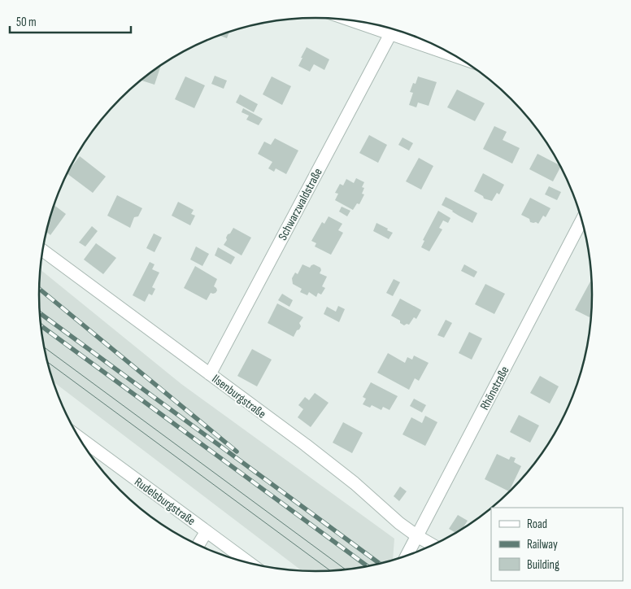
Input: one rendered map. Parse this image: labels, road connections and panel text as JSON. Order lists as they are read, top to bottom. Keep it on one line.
{"streets":{"street":["Schwarzwaldstraße","Rhönstraße","Ilsenburgstraße","Rudelsburgstraße"]},"crossings":[["Schwarzwaldstraße","Ilsenburgstraße"],["Rhönstraße","Ilsenburgstraße"]],"legend":["Road","Railway","Building"],"scale_bar":"50 m"}
